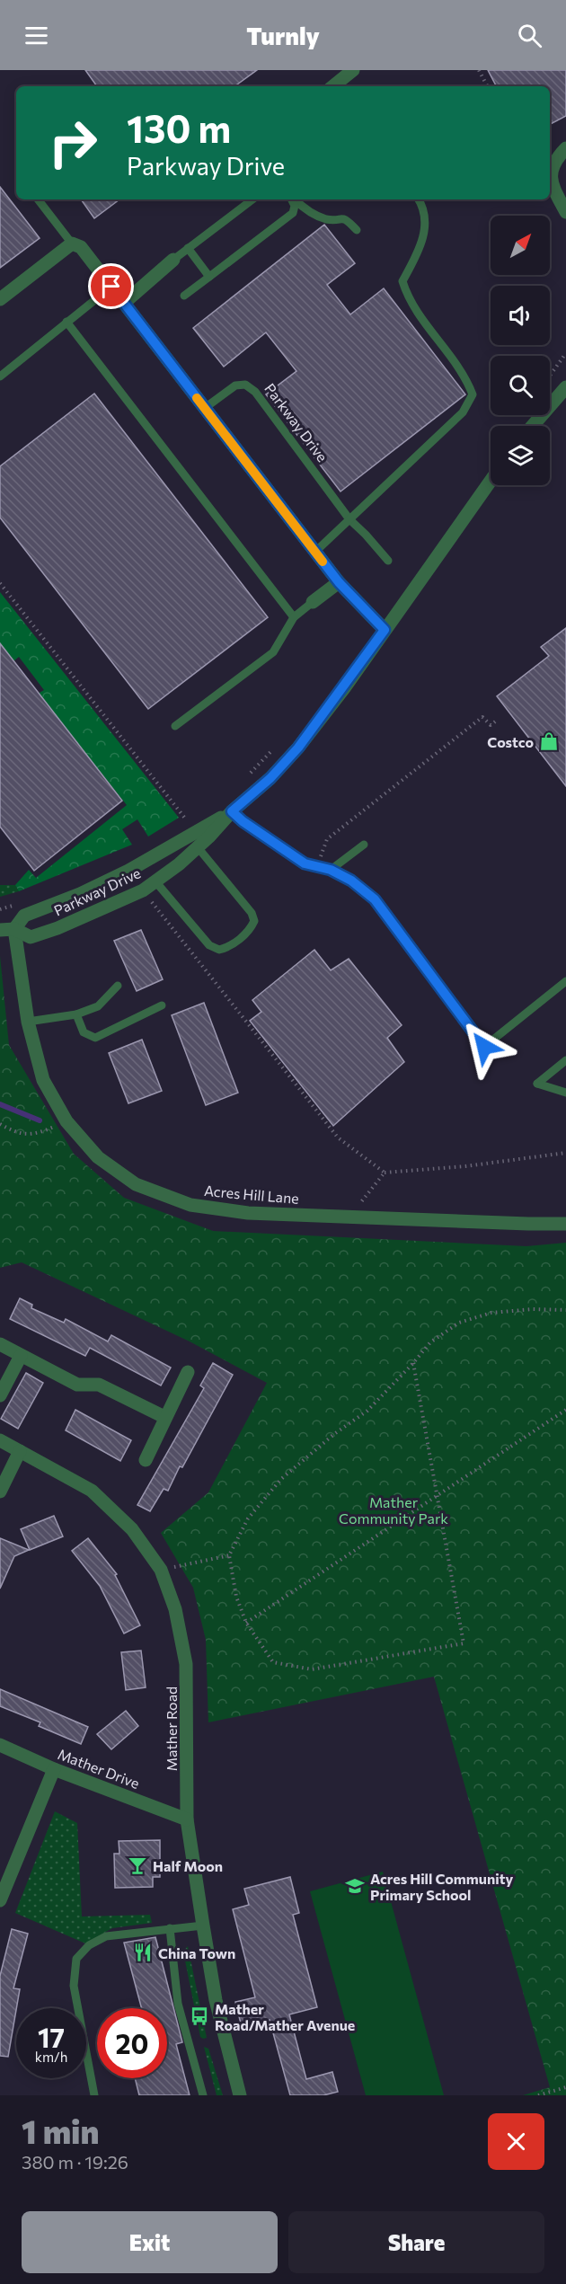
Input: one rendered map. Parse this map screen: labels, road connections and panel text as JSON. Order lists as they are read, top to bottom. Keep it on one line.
{"streets":{"street":["Parkway Drive","Acres Hill Lane","Mather Road","Mather Drive"]},"crossings":[["Parkway Drive","Acres Hill Lane"],["Mather Road","Mather Drive"]],"parks":["Mather Community Park"],"places":{"shop":["Costco"],"bar":["Half Moon"],"school or university":["Acres Hill Community Primary School"],"restaurant":["China Town"],"bus stop":["Mather Road/Mather Avenue"]},"north":"top right","page":{"header":"Turnly","turn":["130 m","Parkway Drive"],"speed":"17 km/h","limit":"20","heading":["1 min","380 m · 19:26"],"buttons":["Exit","Share"]}}
